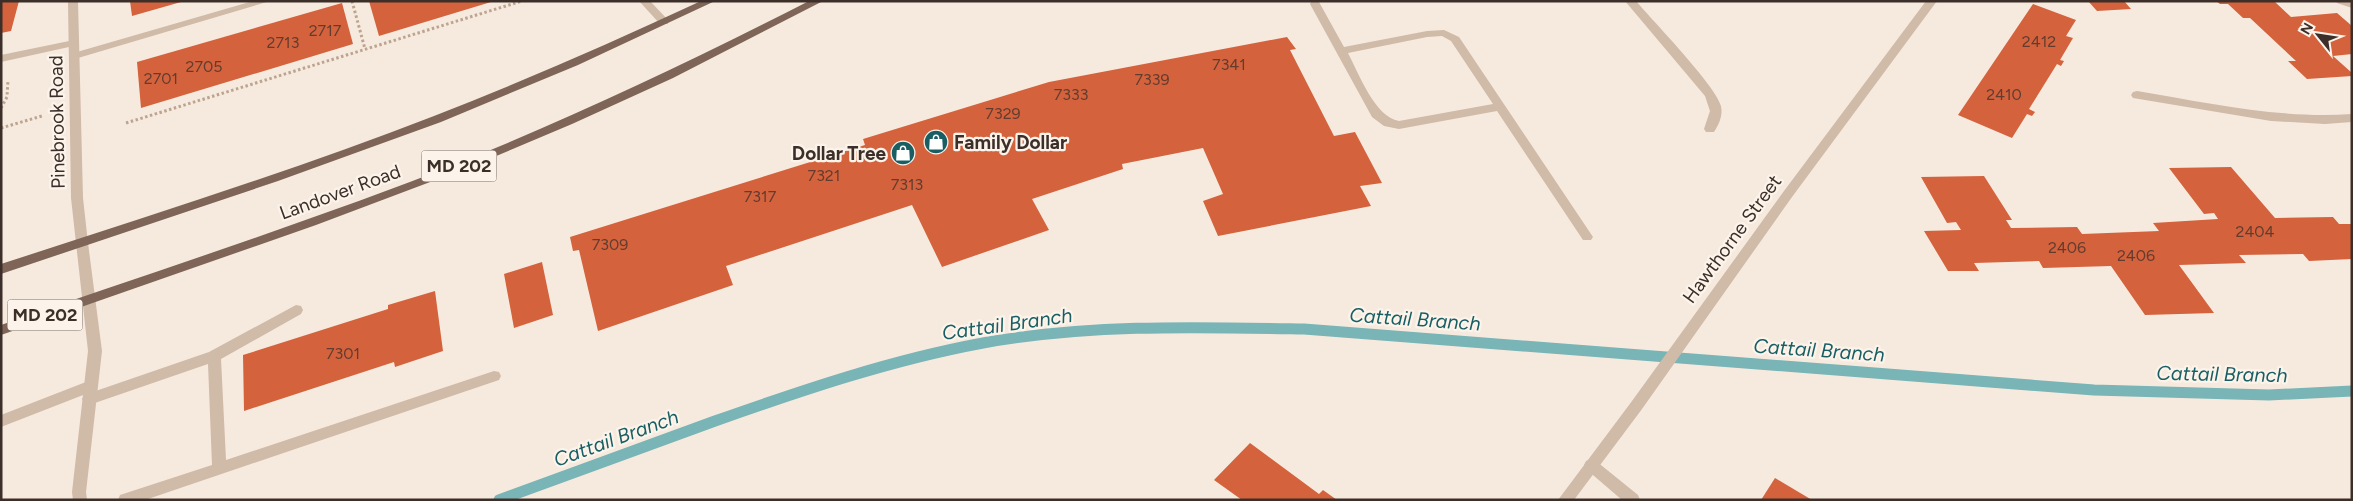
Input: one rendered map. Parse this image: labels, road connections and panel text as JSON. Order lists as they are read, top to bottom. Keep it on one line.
{"streets":{"main road":["MD 202","Landover Road"],"street":["Pinebrook Road","Hawthorne Street"]},"crossings":[["Pinebrook Road","Landover Road"]],"water":["Cattail Branch"],"places":{"shop":["Family Dollar","Dollar Tree"]},"house_numbers":["2717","2412","2713","7341","2705","2701","7339","7333","2410","7329","7321","7313","7317","2404","7309","2406","2406","7301"],"north":"top left"}
